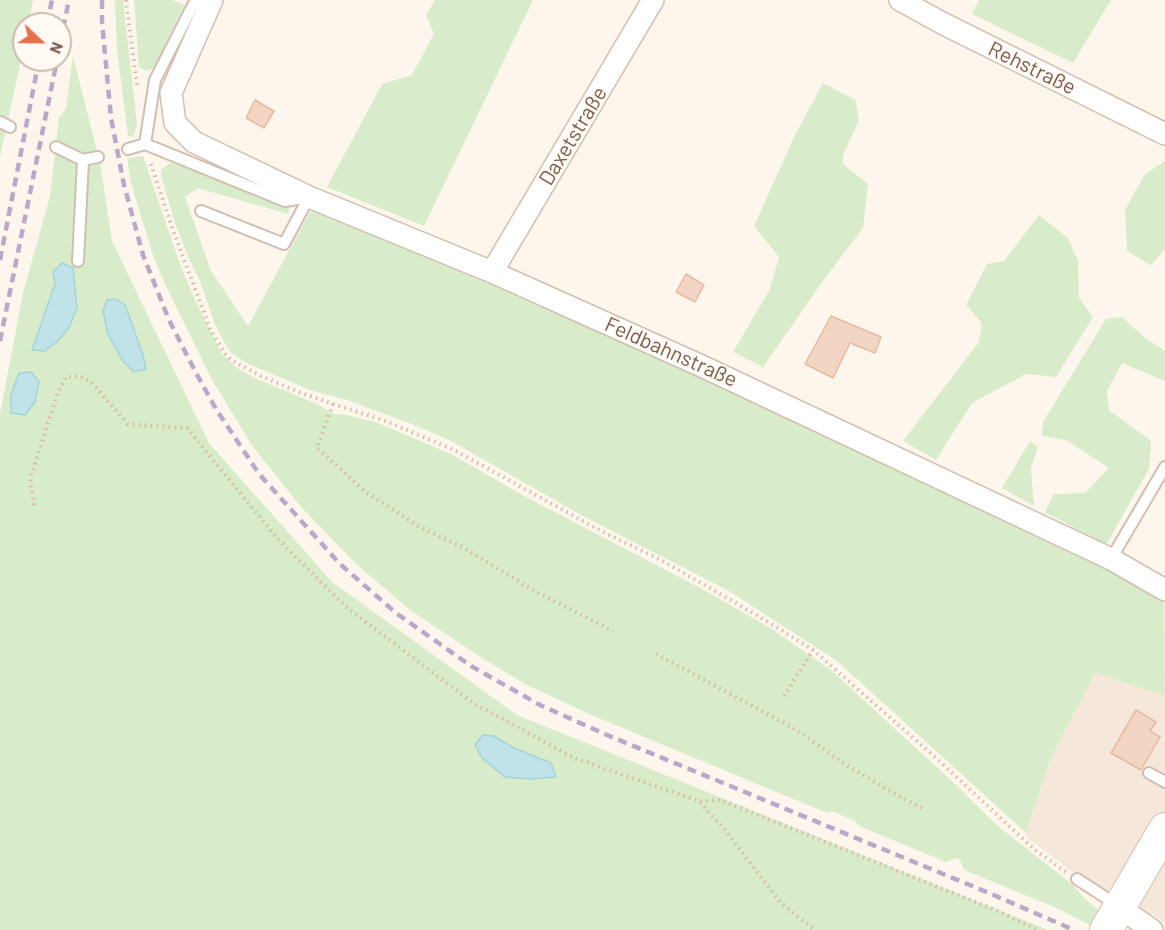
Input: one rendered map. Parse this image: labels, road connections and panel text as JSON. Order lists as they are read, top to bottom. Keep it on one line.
{"streets":{"street":["Rehstraße","Daxetstraße","Feldbahnstraße"]},"crossings":[["Daxetstraße","Feldbahnstraße"]],"north":"right"}
